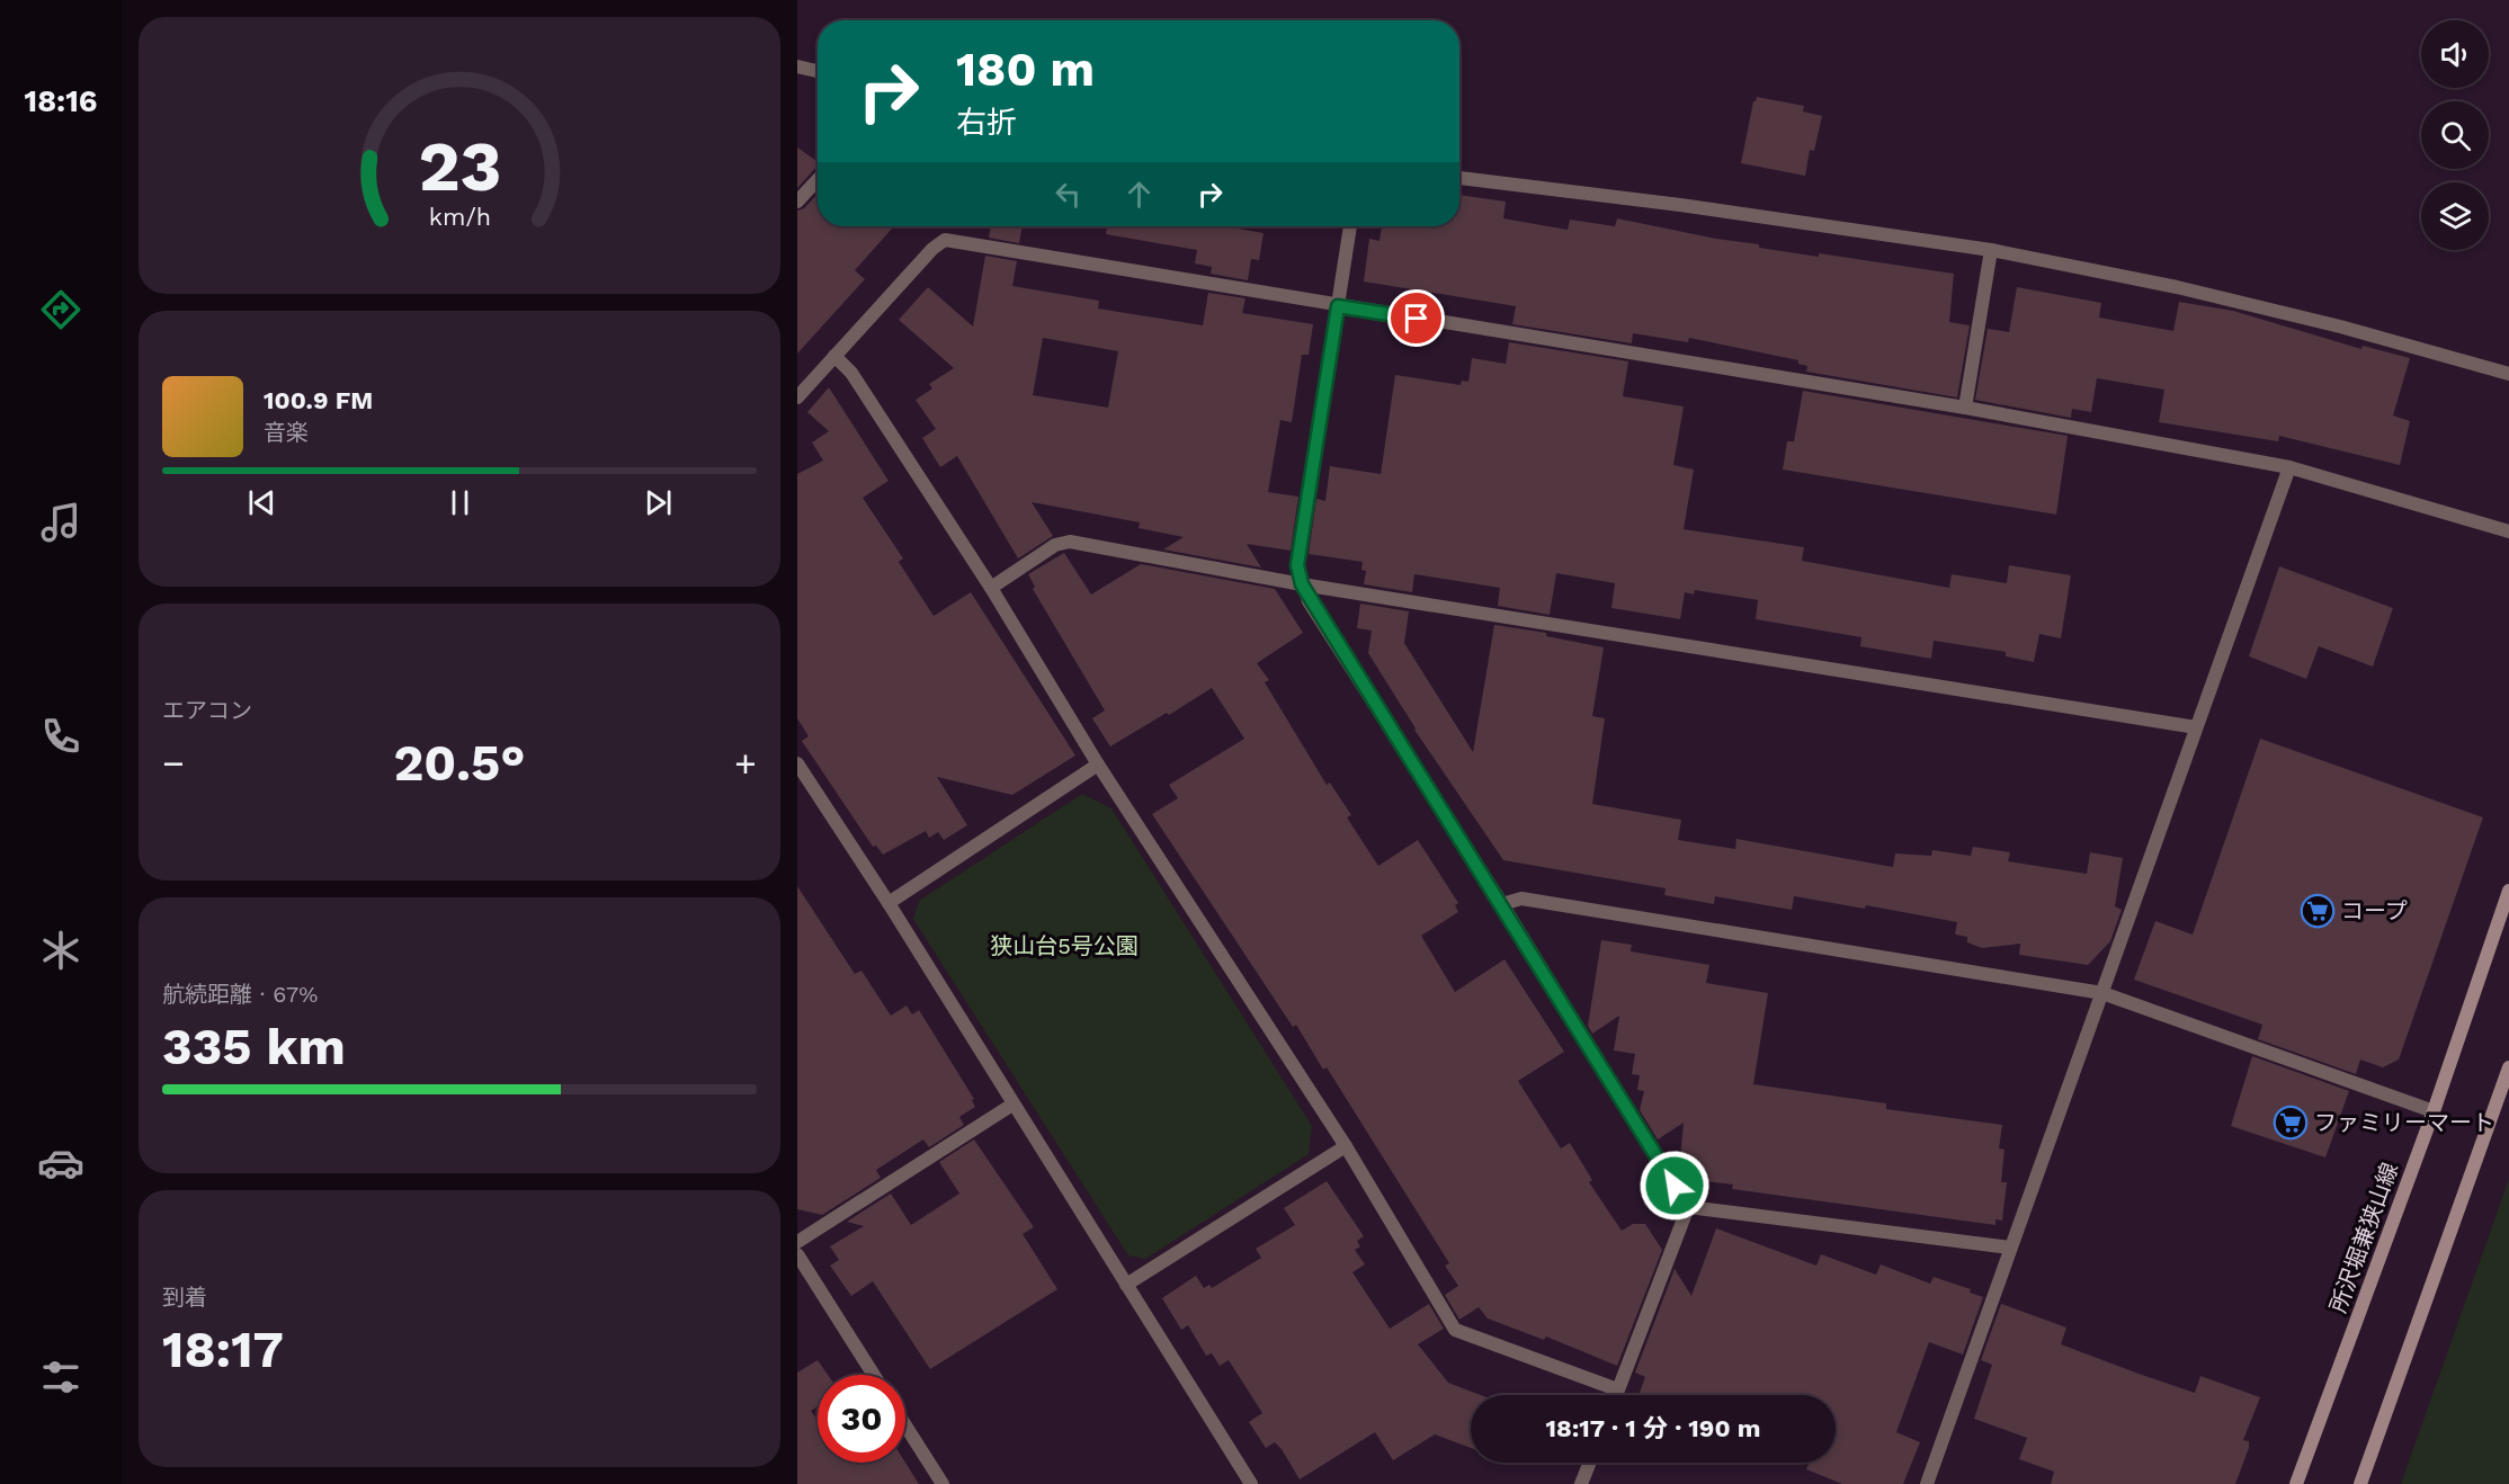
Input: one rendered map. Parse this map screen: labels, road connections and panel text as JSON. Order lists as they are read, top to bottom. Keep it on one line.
{"streets":{"main road":["所沢堀兼狭山線"]},"parks":["狭山台5号公園"],"places":{"supermarket":["コープ","ファミリーマート"]},"page":{"tabs":"18:16","turn":["180 m","右折"],"song":["100.9 FM","音楽"],"tile":["エアコン",["航続距離 · 67%","335 km"],["到着","18:17"]],"heat":["−","20.5°","+"],"limit":"30","trip":"18:17 · 1 分 · 190 m","gauge":["23","km/h"]}}
